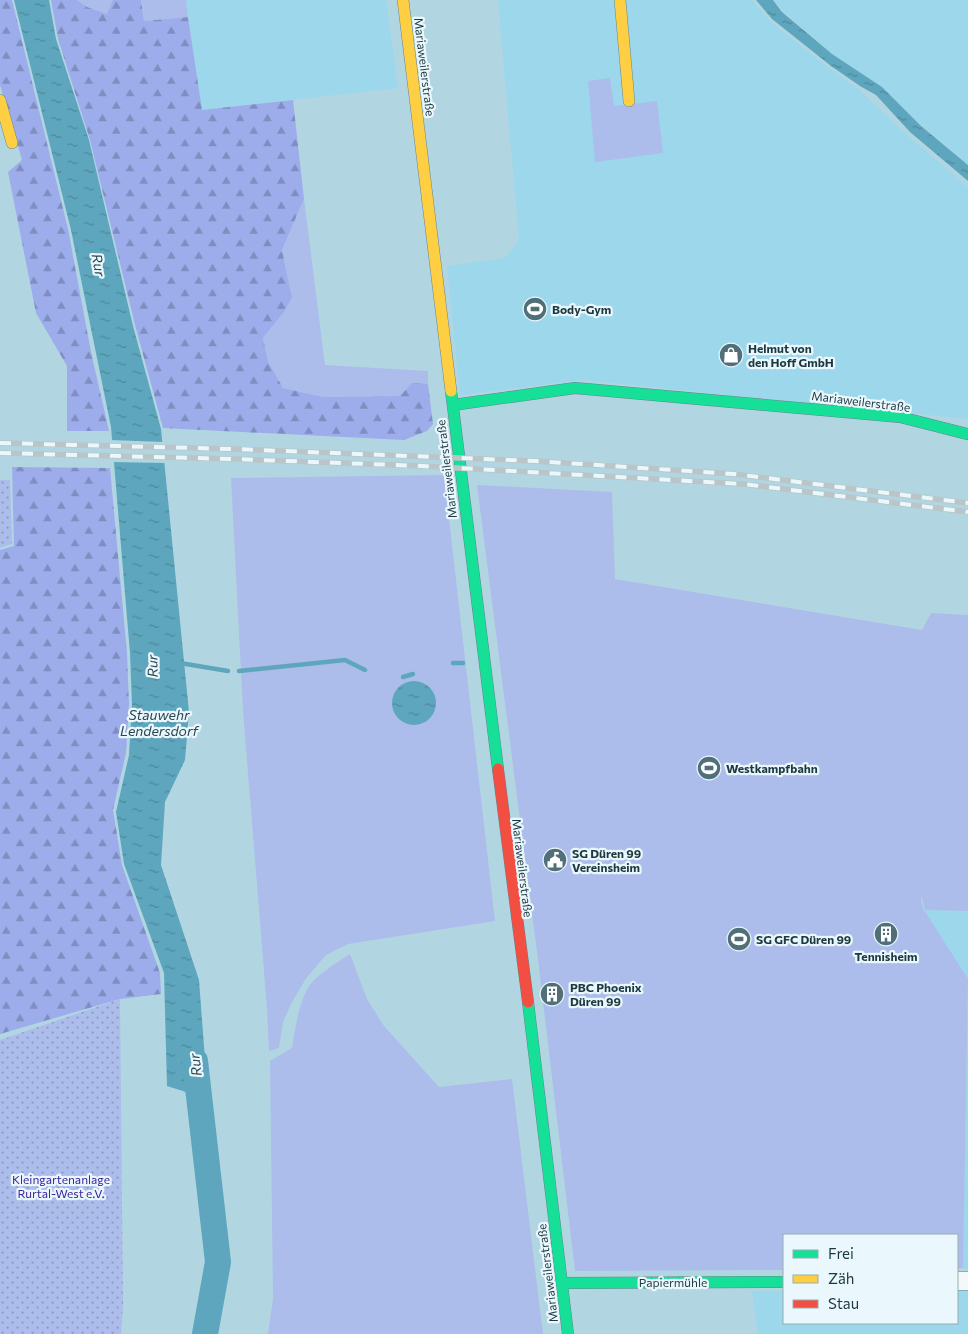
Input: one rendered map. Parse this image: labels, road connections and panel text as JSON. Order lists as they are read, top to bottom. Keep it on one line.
{"streets":{"main road":["Mariaweilerstraße","Papiermühle"]},"crossings":[["Mariaweilerstraße","Papiermühle"]],"water":["Rur","Stauwehr Lendersdorf"],"parks":["Kleingartenanlage Rurtal-West e.V."],"places":{"sports":["Body-Gym","Westkampfbahn","SG GFC Düren 99"],"shop":["Helmut von den Hoff GmbH"],"public building":["SG Düren 99 Vereinsheim"],"building":["Tennisheim","PBC Phoenix Düren 99"]},"legend":["Frei","Zäh","Stau"]}
